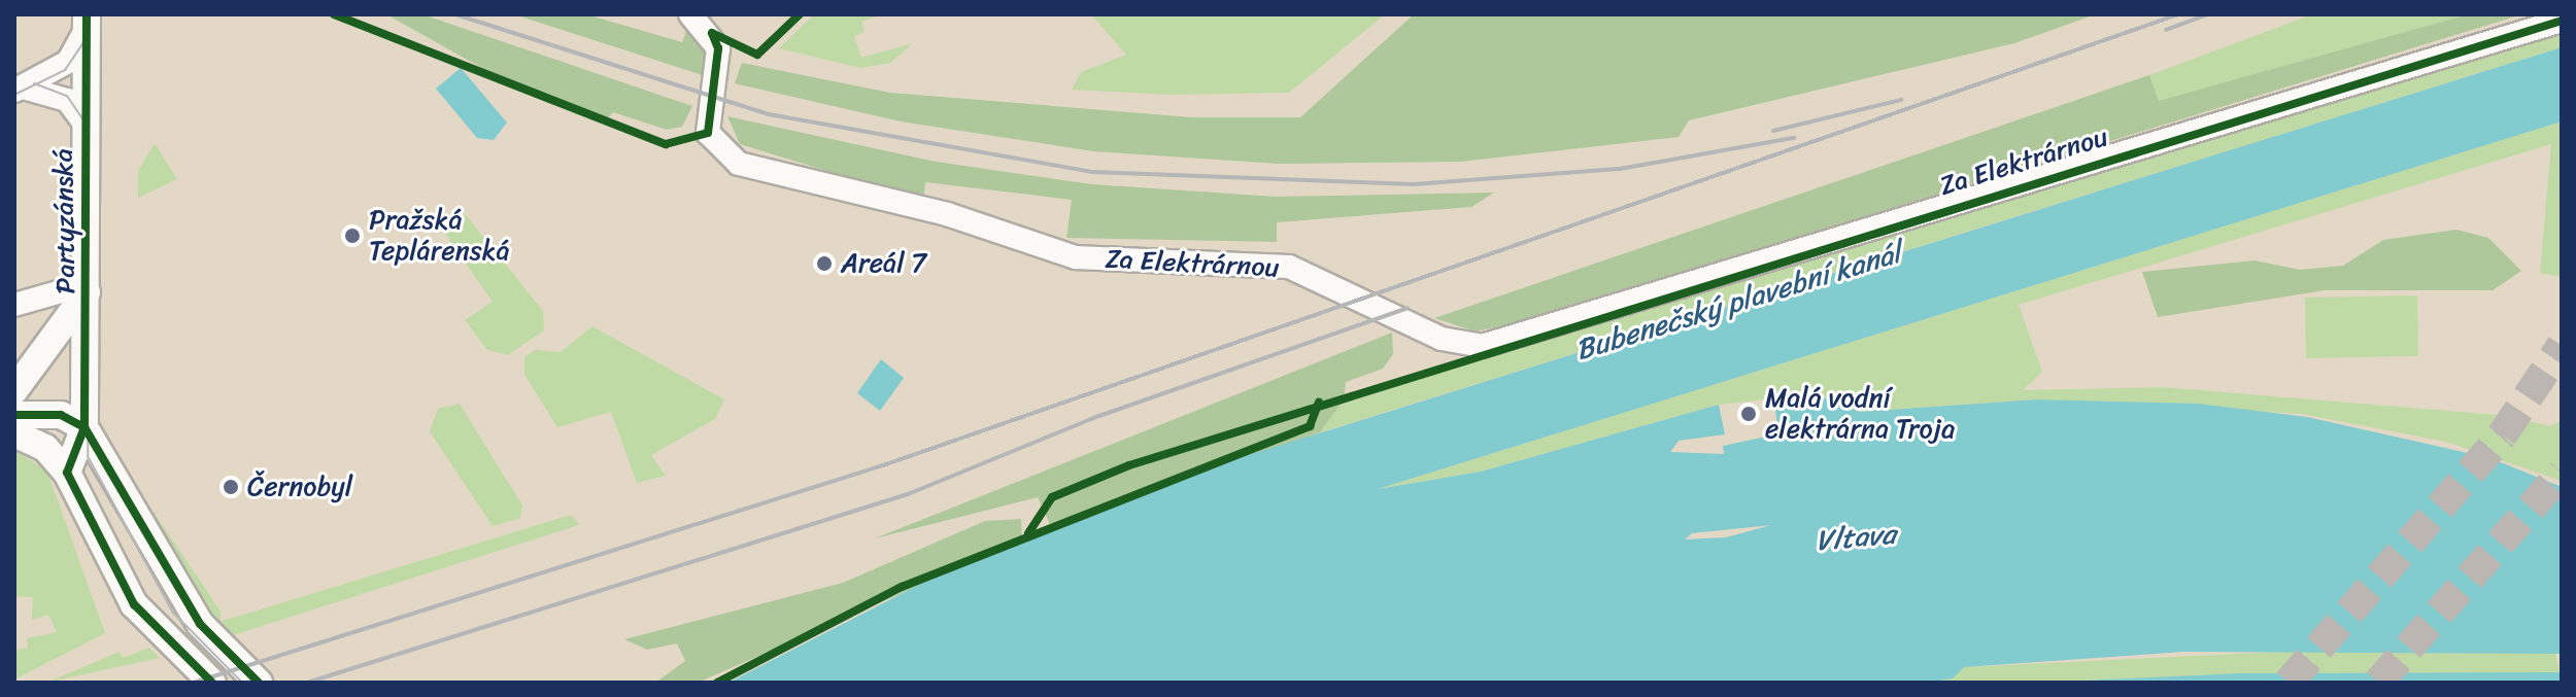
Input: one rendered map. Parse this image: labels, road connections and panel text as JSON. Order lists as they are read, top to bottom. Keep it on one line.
{"streets":{"main road":["Partyzánská"],"street":["Za Elektrárnou"]},"water":["Bubenečský plavební kanál","Vltava"],"places":["Pražská Teplárenská","Areál 7","Malá vodní elektrárna Troja","Černobyl"]}
